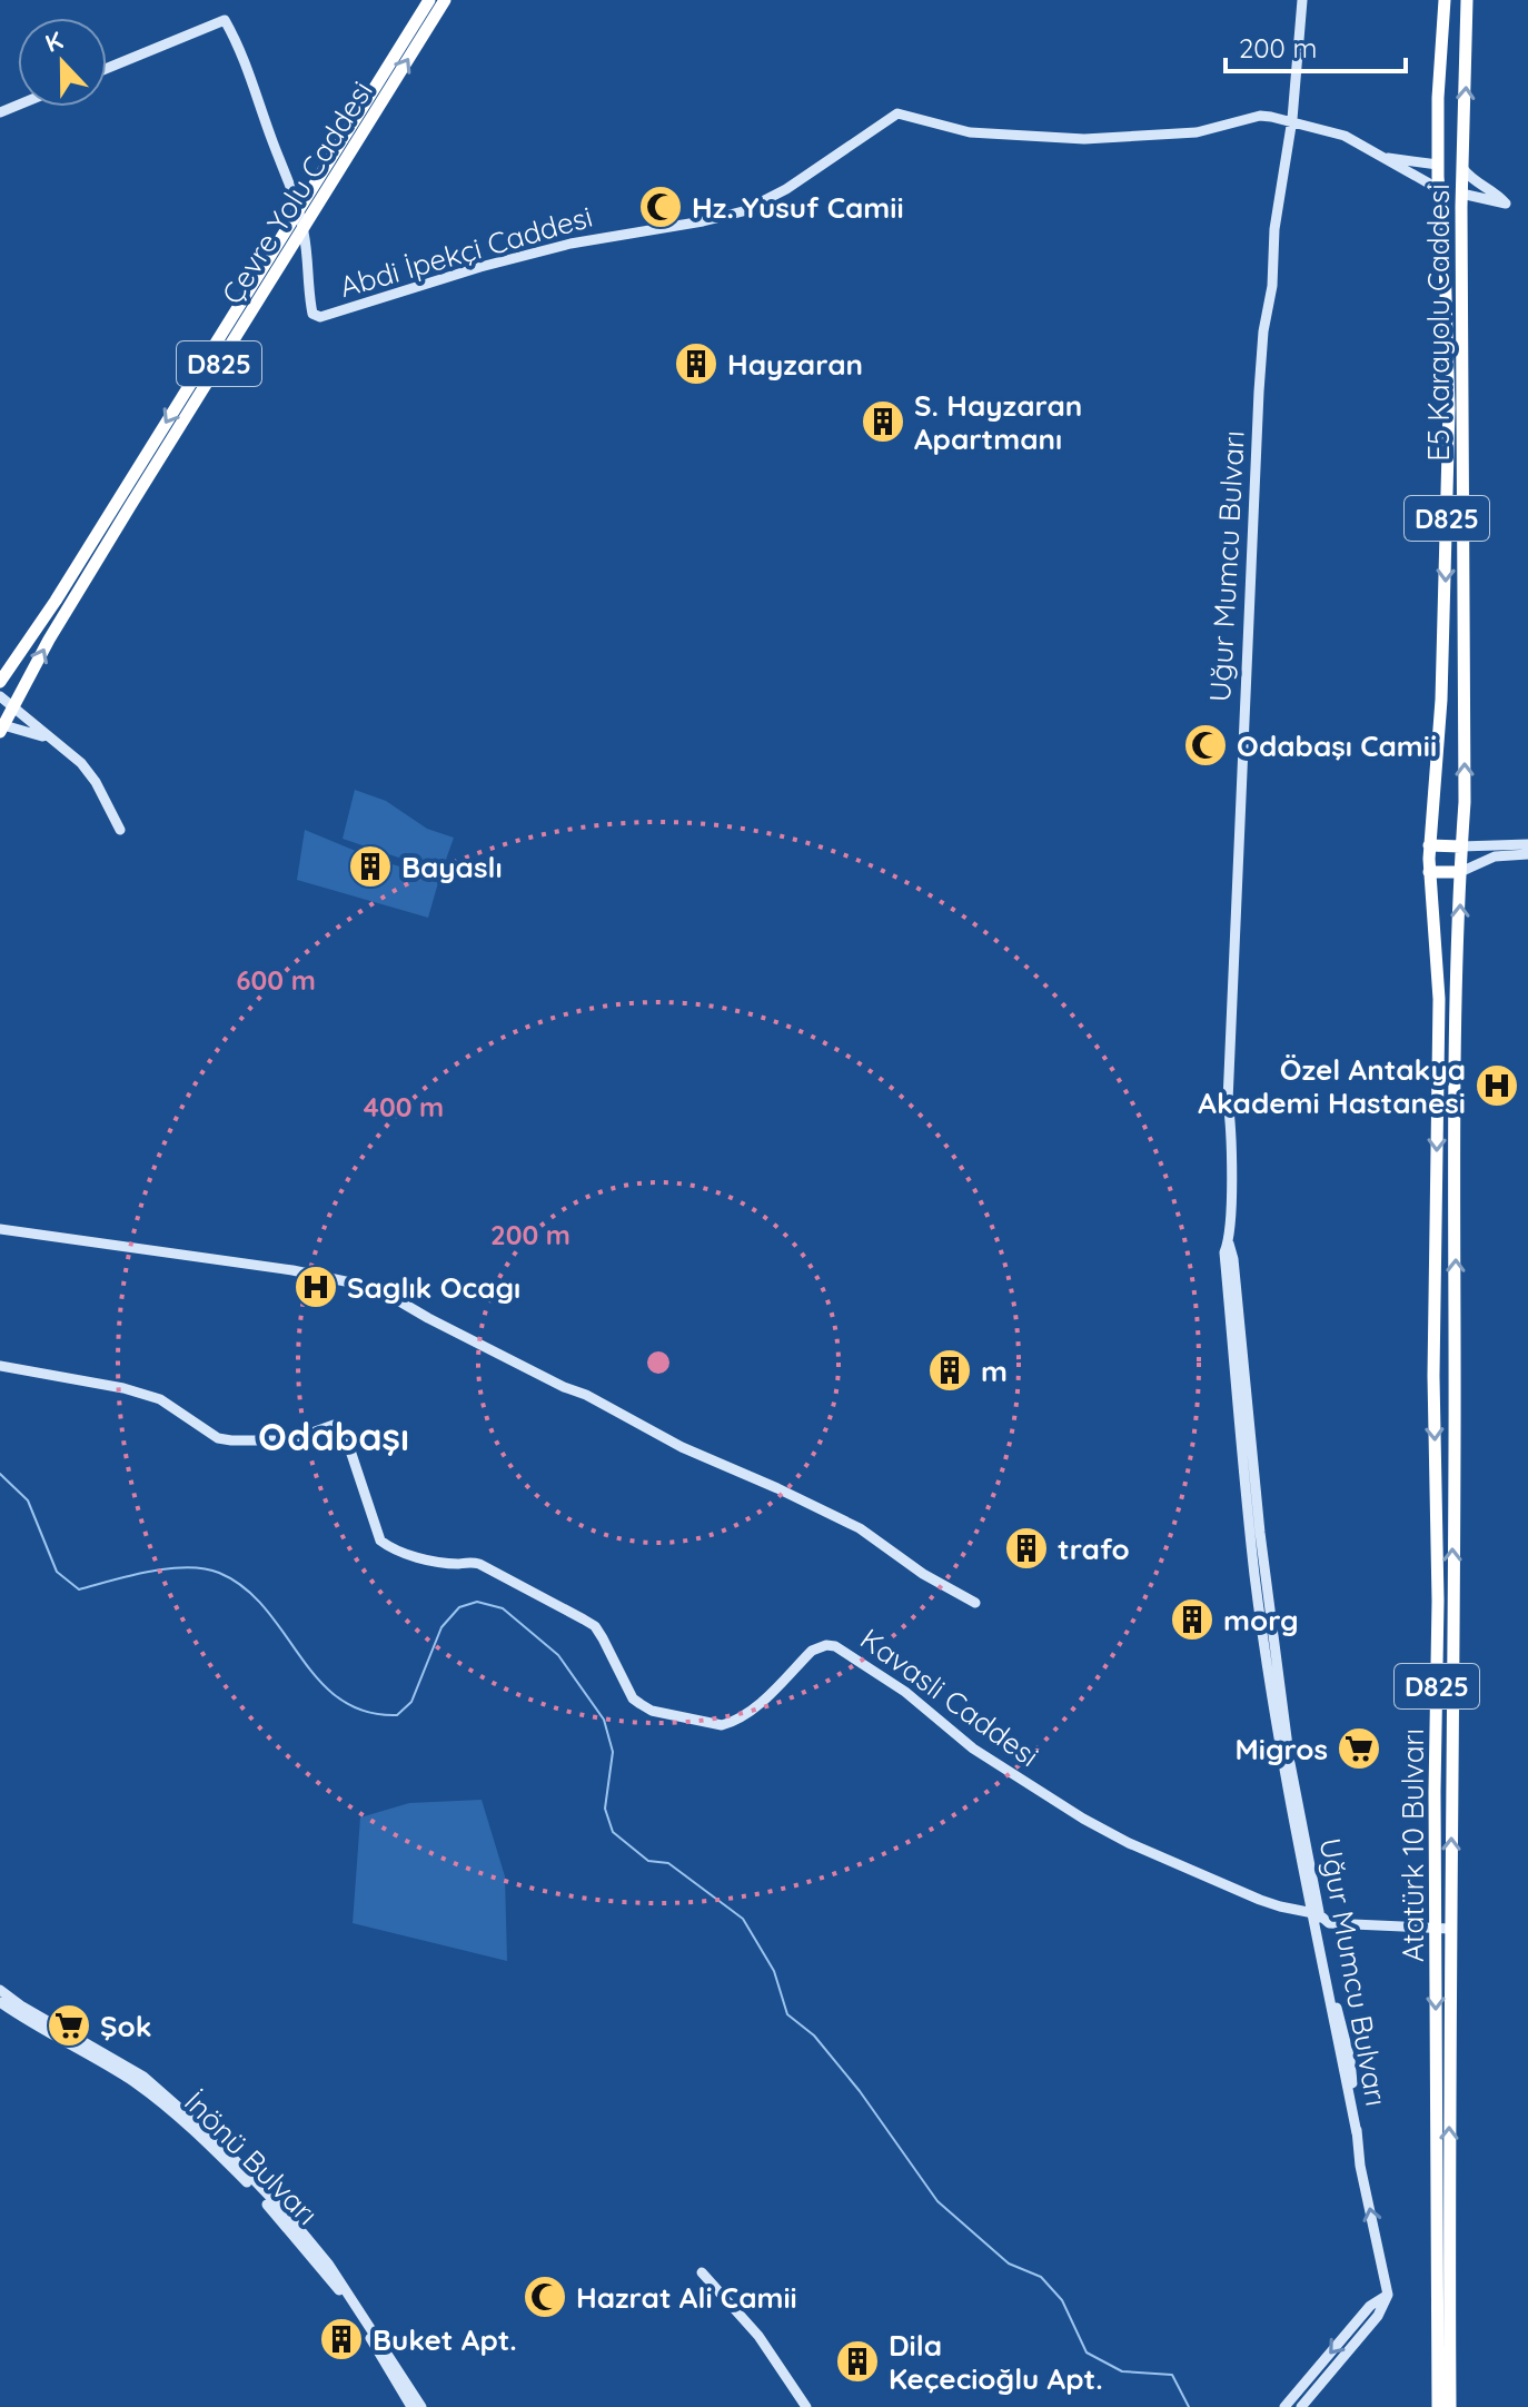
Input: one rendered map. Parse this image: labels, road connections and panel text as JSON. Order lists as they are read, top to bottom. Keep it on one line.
{"streets":{"highway":["Çevre Yolu Caddesi","E5 Karayolu Caddesi","D825","Atatürk 10 Bulvarı"],"street":["Abdi İpekçi Caddesi","Uğur Mumcu Bulvarı","Kavasli Caddesi","İnönü Bulvarı"]},"crossings":[["Çevre Yolu Caddesi","Abdi İpekçi Caddesi"],["Abdi İpekçi Caddesi","Uğur Mumcu Bulvarı"],["E5 Karayolu Caddesi","Atatürk 10 Bulvarı"],["Uğur Mumcu Bulvarı","Kavasli Caddesi"],["Kavasli Caddesi","Atatürk 10 Bulvarı"]],"districts":["Odabaşı"],"places":{"mosque":["Hz. Yusuf Camii","Odabaşı Camii","Hazrat Ali Camii"],"building":["Hayzaran","S. Hayzaran Apartmanı","Bayaslı","m","trafo","morg","Buket Apt.","Dila Keçecioğlu Apt."],"hospital":["Özel Antakya Akademi Hastanesi","Saglık Ocagı"],"supermarket":["Migros","Şok"]},"scale_bar":"200 m","north":"top","rings":["600 m","400 m","200 m"]}
